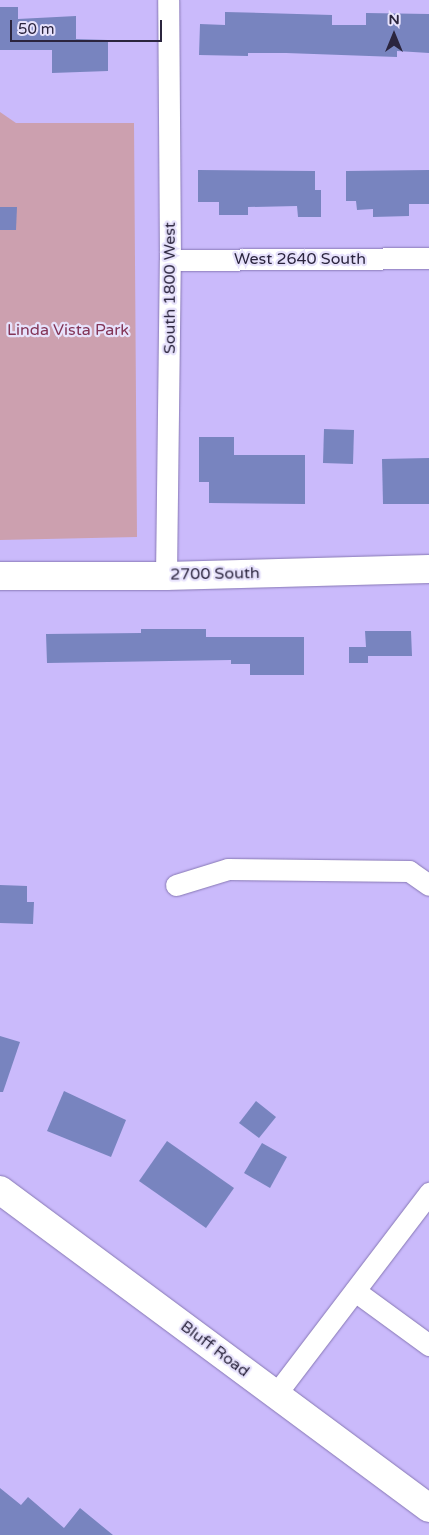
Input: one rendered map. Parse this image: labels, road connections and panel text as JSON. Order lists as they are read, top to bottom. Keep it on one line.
{"streets":{"main road":["2700 South","Bluff Road"],"street":["West 2640 South","South 1800 West"]},"crossings":[["West 2640 South","South 1800 West"],["South 1800 West","2700 South"]],"parks":["Linda Vista Park"],"scale_bar":"50 m","north":"top"}
